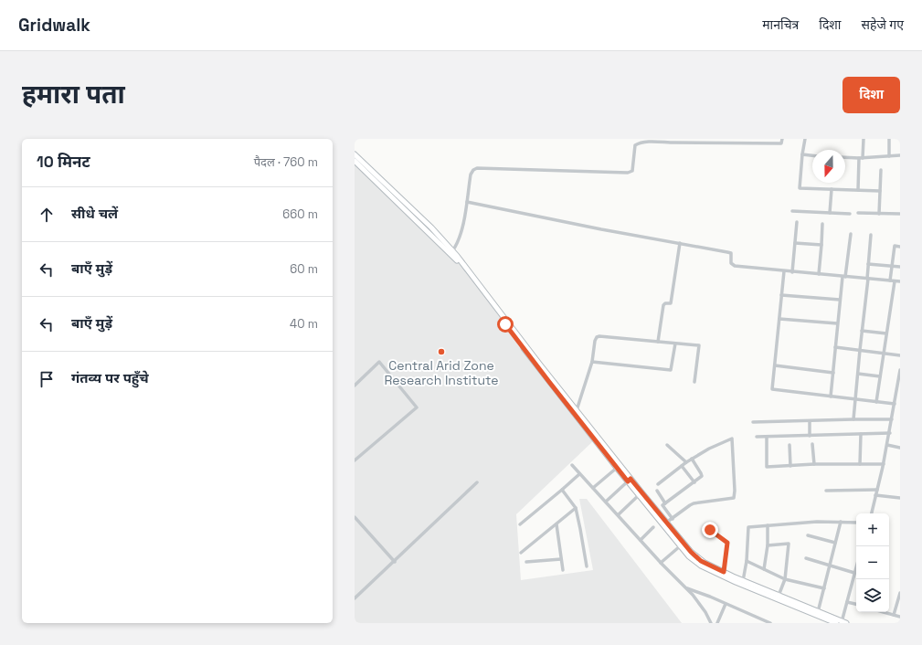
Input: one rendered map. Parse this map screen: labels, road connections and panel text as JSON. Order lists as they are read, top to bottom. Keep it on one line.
{"places":["Central Arid Zone Research Institute"],"north":"bottom","page":{"header":"Gridwalk","nav":["मानचित्र","दिशा","सहेजे गए"],"buttons":"दिशा","title":"हमारा पता","heading":["10 मिनट","पैदल · 760 m"],"list":[["सीधे चलें","660 m"],["बाएँ मुड़ें","60 m"],["बाएँ मुड़ें","40 m"],"गंतव्य पर पहुँचे"],"map_buttons":["+","−"]}}
